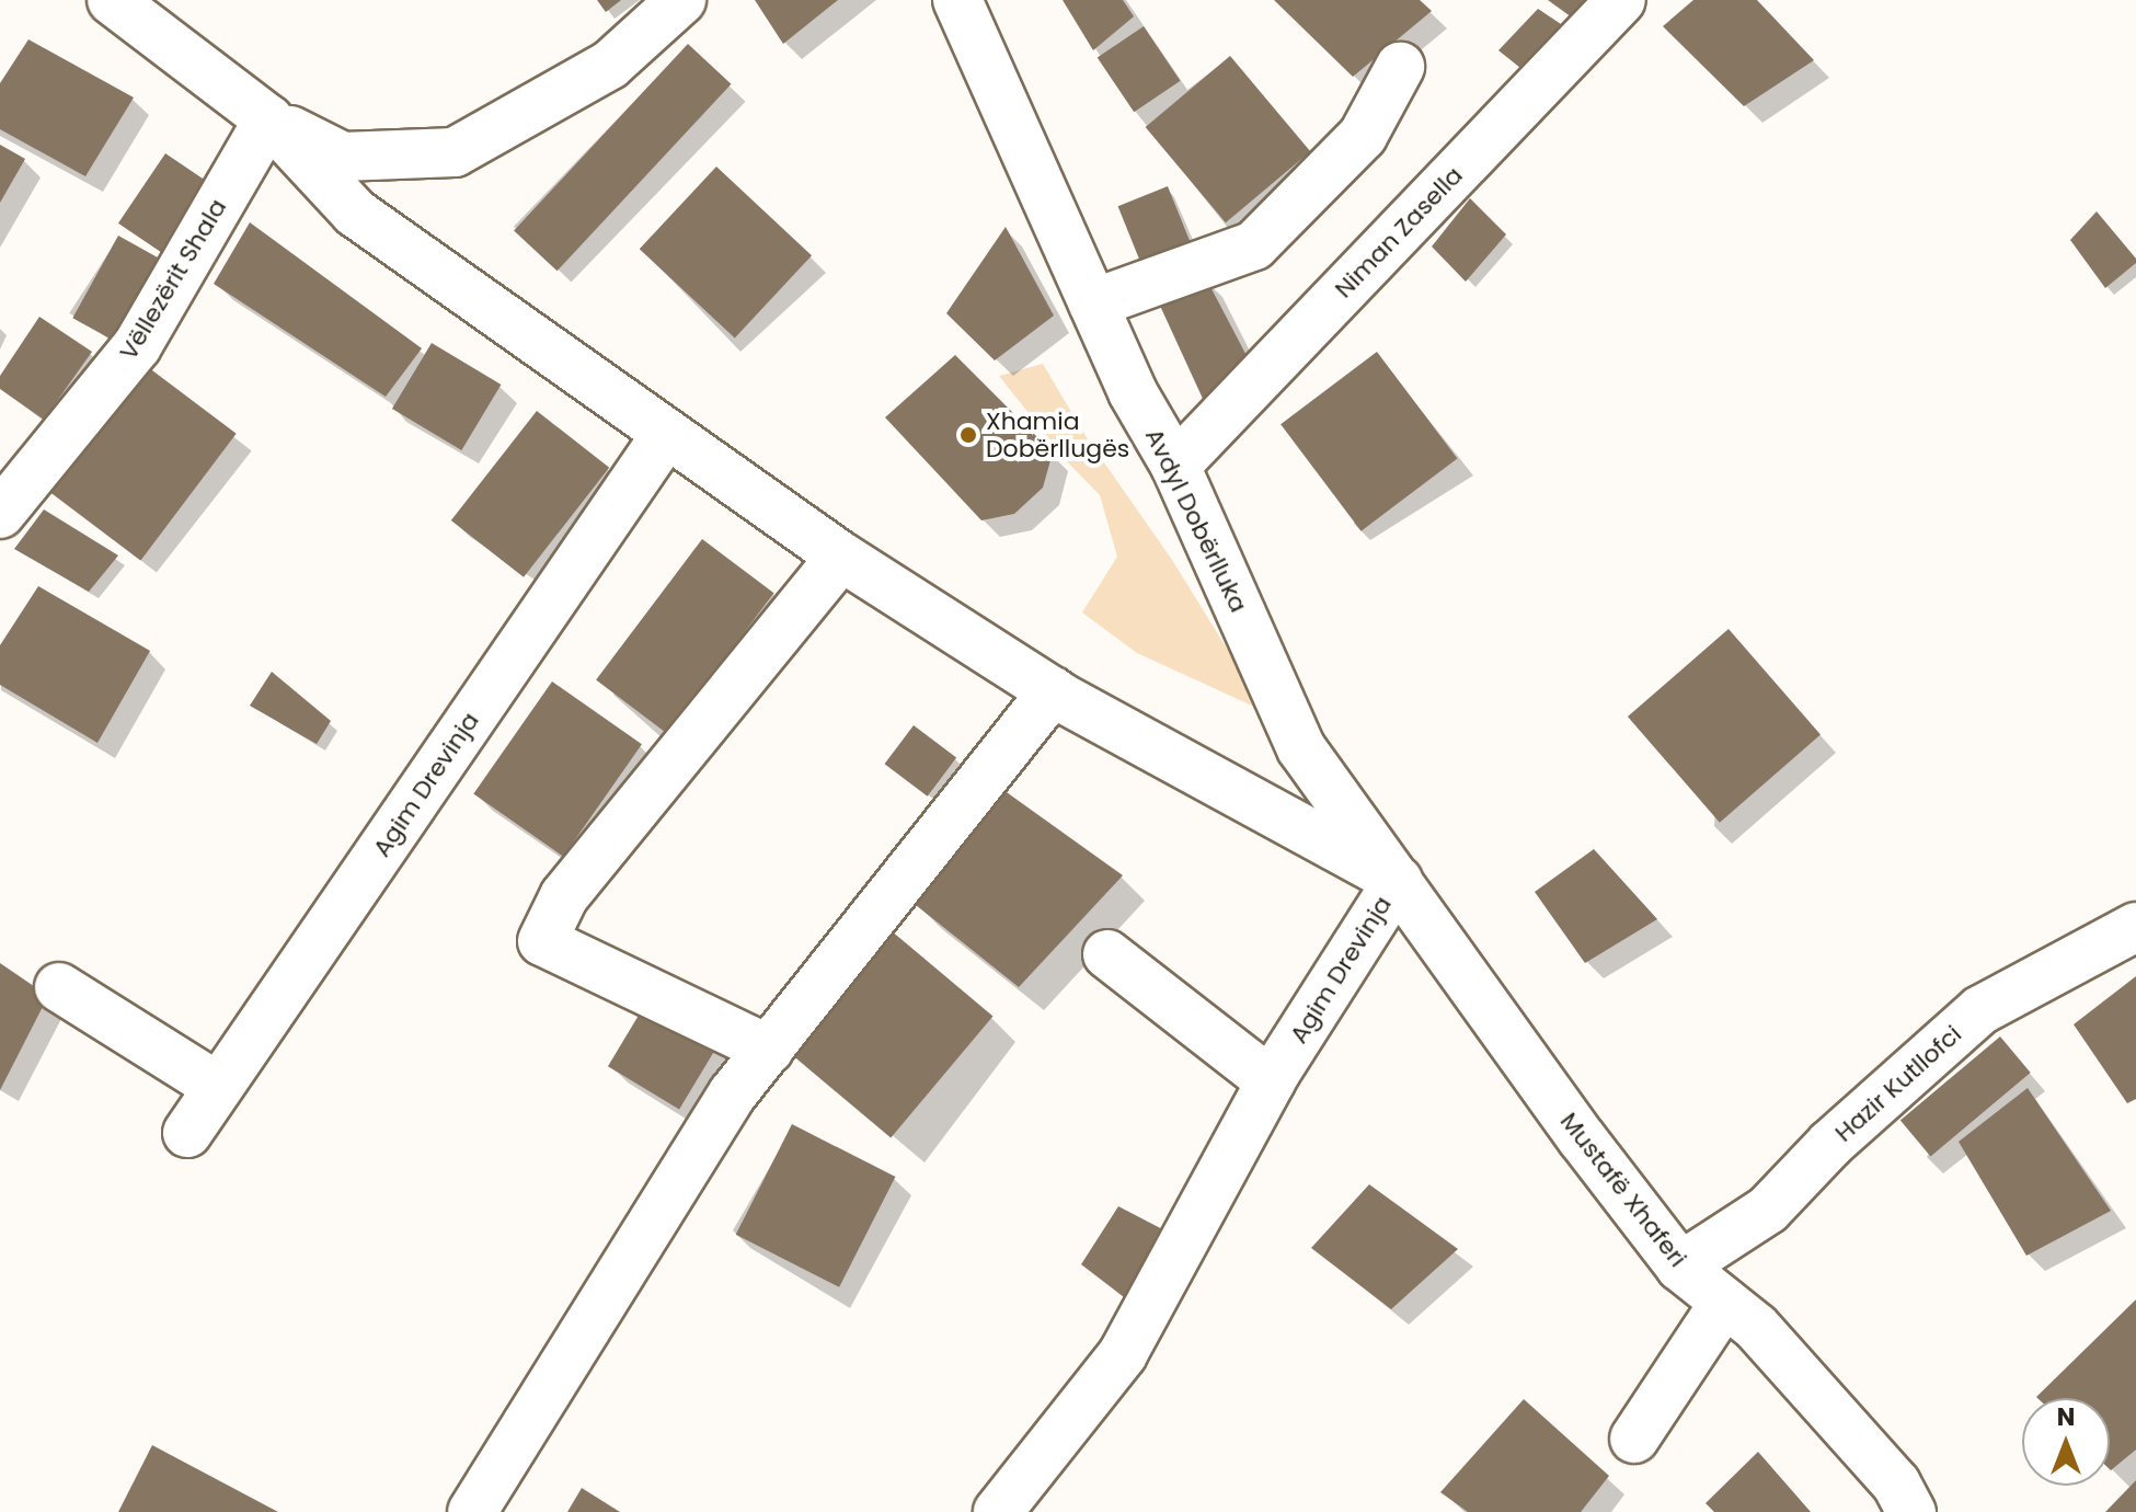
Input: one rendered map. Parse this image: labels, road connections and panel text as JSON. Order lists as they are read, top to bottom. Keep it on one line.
{"streets":{"street":["Niman Zasella","Vëllezërit Shala","Avdyl Dobërlluka","Agim Drevinja","Hazir Kutllofci","Mustafë Xhaferi"]},"crossings":[["Niman Zasella","Avdyl Dobërlluka"],["Vëllezërit Shala","Agim Drevinja"],["Avdyl Dobërlluka","Agim Drevinja"],["Avdyl Dobërlluka","Mustafë Xhaferi"],["Agim Drevinja","Mustafë Xhaferi"],["Hazir Kutllofci","Mustafë Xhaferi"]],"places":["Xhamia Dobërllugës"],"north":"top"}
